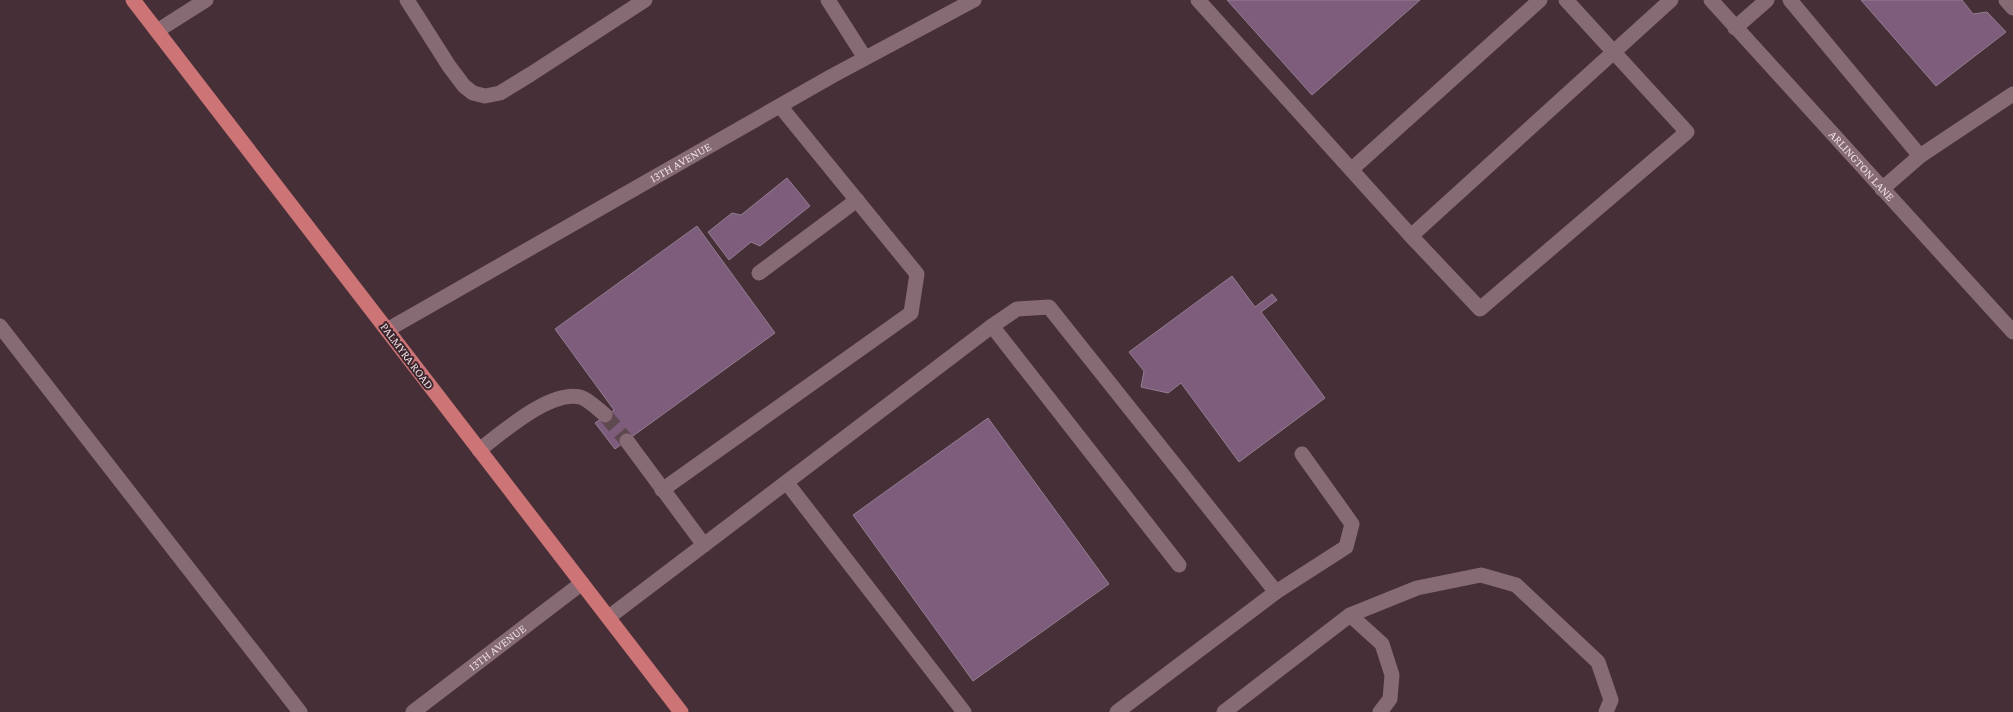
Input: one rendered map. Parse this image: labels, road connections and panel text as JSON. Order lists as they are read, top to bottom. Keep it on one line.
{"streets":{"main road":["PALMYRA ROAD"],"street":["13TH AVENUE","ARLINGTON LANE"]},"crossings":[["13TH AVENUE","PALMYRA ROAD"]]}
